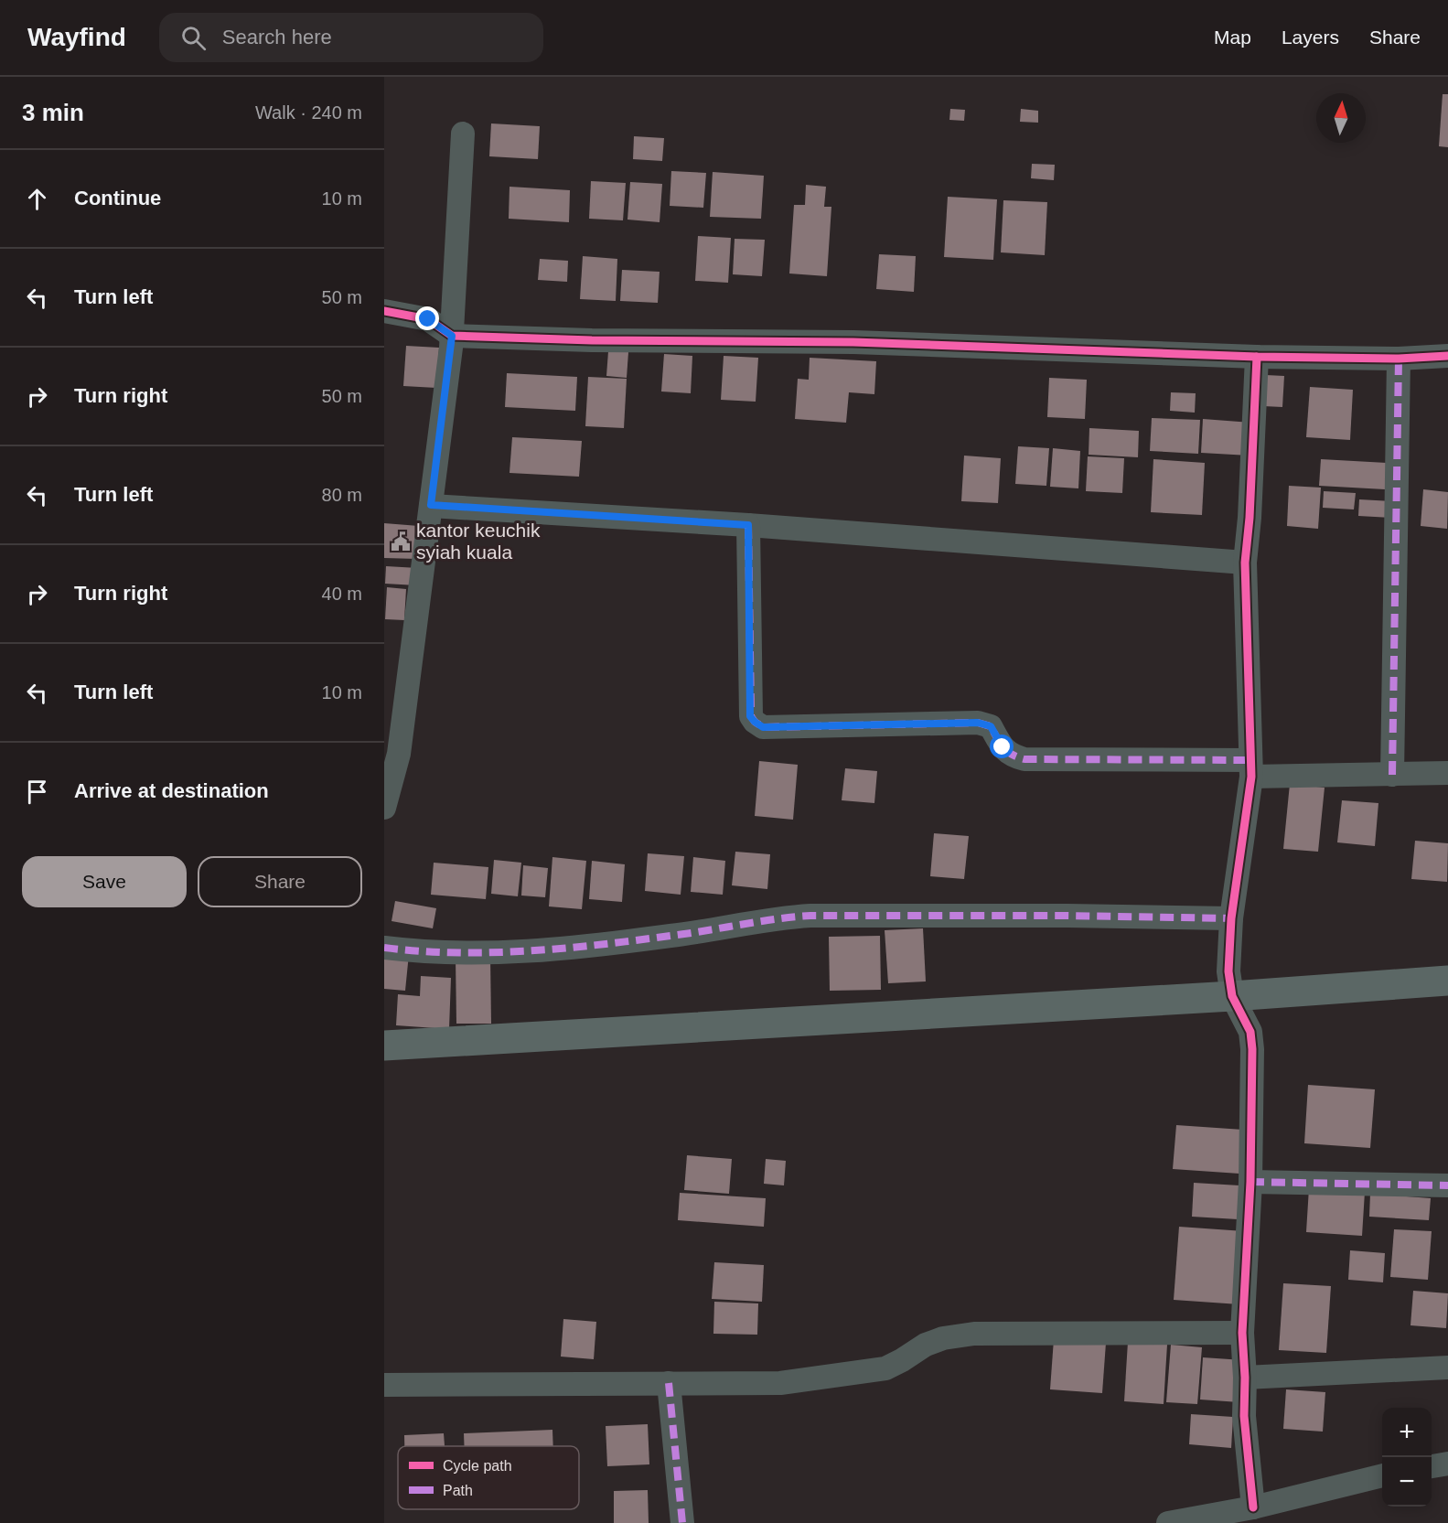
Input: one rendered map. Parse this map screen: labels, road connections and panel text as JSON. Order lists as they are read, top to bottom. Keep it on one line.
{"places":{"public building":["kantor keuchik syiah kuala"]},"legend":["Cycle path","Path"],"north":"top","page":{"header":"Wayfind","search":"Search here","nav":["Map","Layers","Share"],"heading":["3 min","Walk · 240 m"],"list":[["Continue","10 m"],["Turn left","50 m"],["Turn right","50 m"],["Turn left","80 m"],["Turn right","40 m"],["Turn left","10 m"],"Arrive at destination"],"buttons":["Save","Share"],"map_buttons":["+","−"]}}
